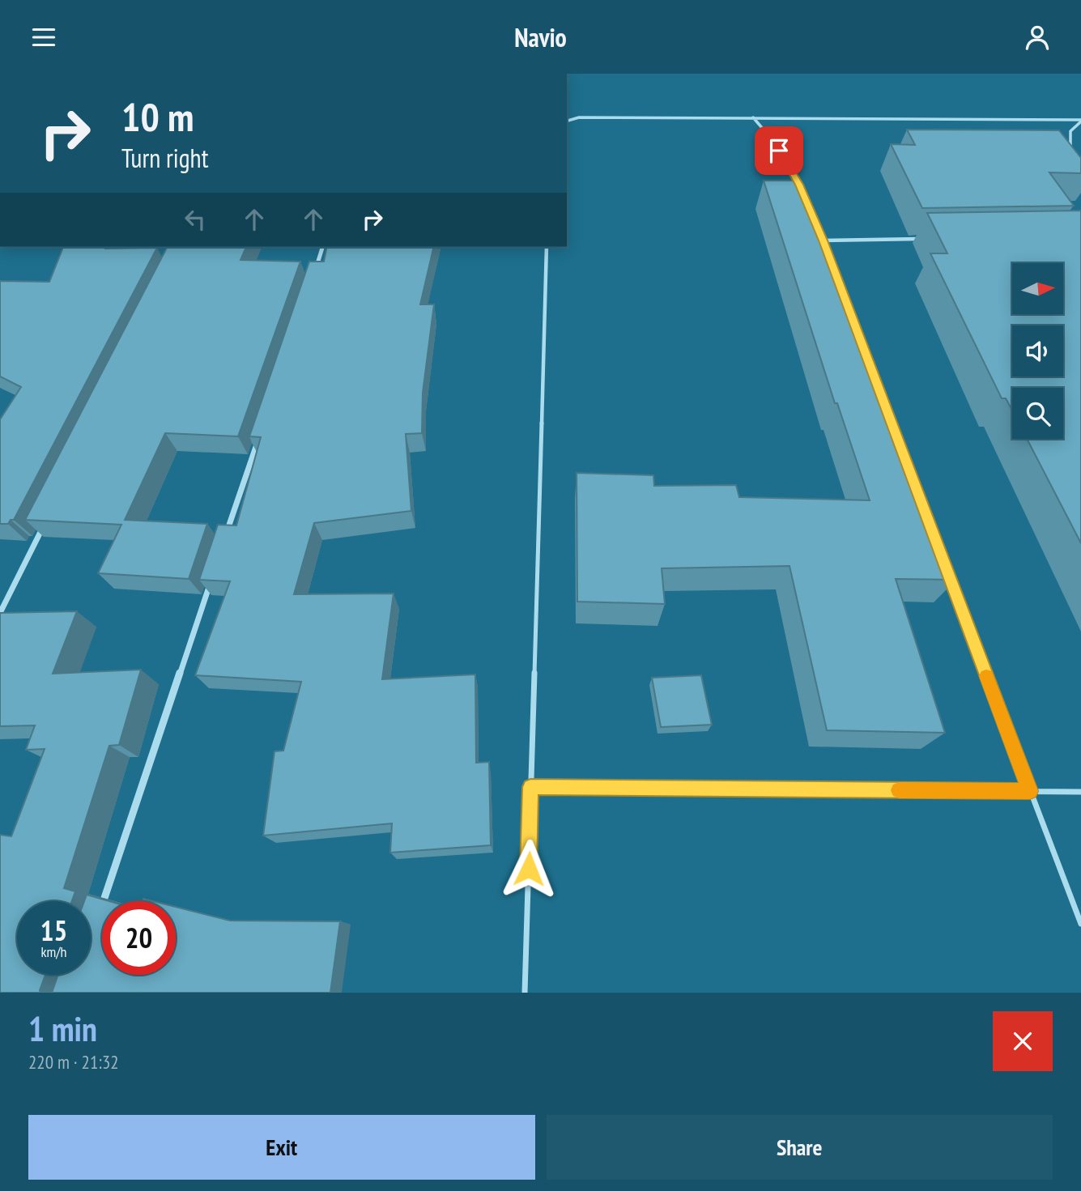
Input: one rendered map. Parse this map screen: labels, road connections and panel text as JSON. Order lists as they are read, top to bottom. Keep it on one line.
{"north":"right","page":{"header":"Navio","turn":["10 m","Turn right"],"speed":"15 km/h","limit":"20","heading":["1 min","220 m · 21:32"],"buttons":["Exit","Share"]}}
